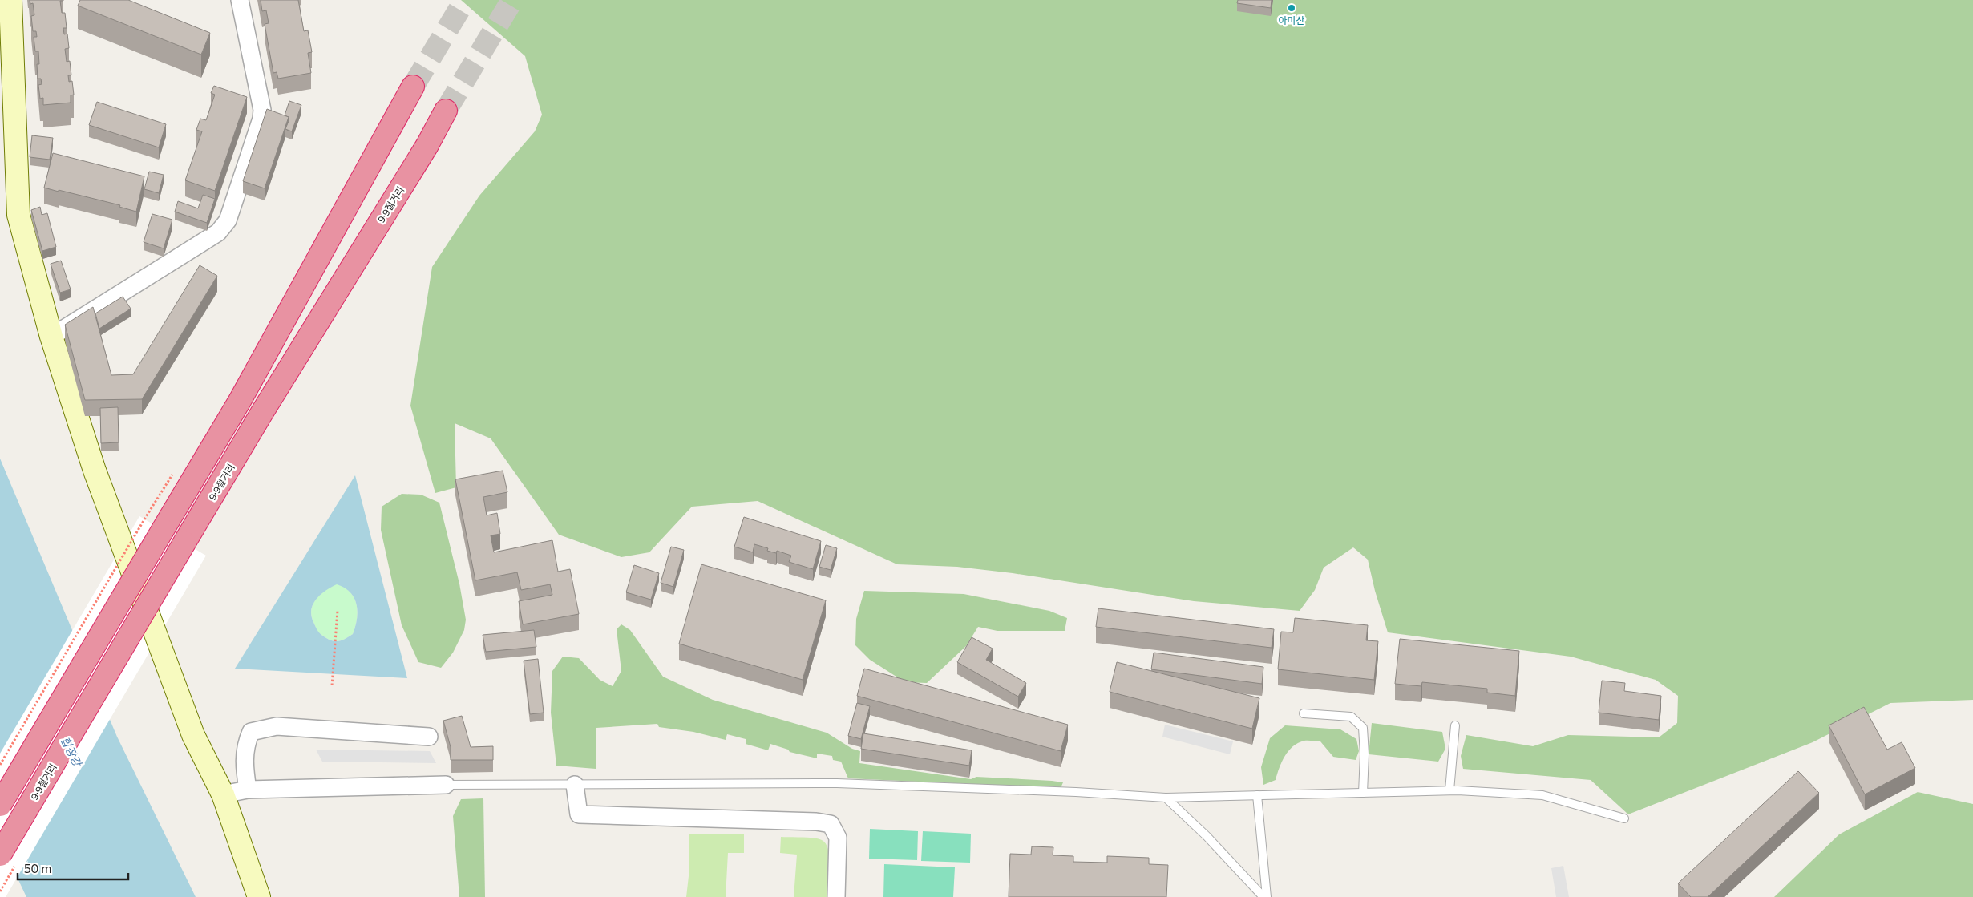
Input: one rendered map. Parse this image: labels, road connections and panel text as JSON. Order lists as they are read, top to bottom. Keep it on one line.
{"streets":{"highway":["9·9절거리"]},"water":["합장강"],"places":["아미산"],"scale_bar":"50 m"}
